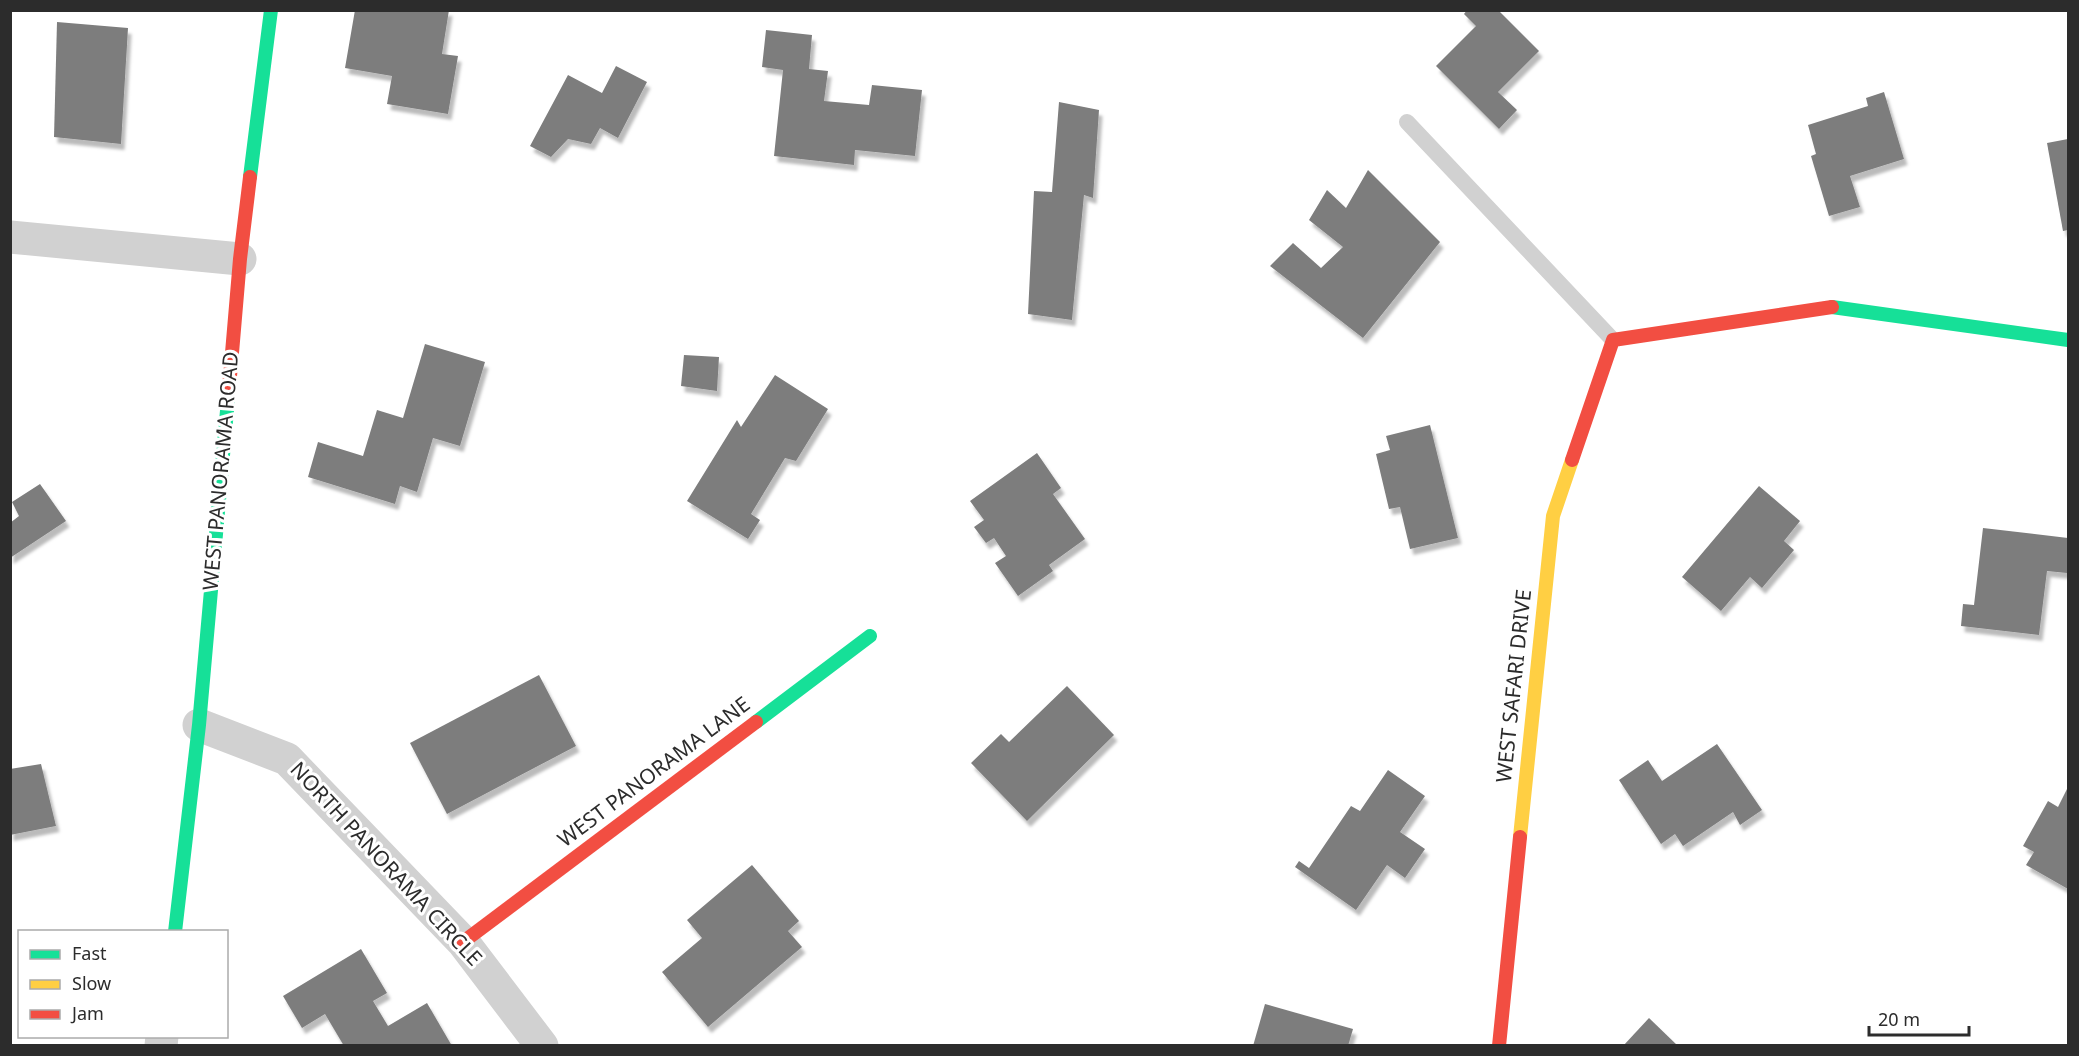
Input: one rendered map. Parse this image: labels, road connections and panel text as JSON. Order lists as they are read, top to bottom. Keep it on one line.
{"streets":{"street":["WEST PANORAMA ROAD","WEST SAFARI DRIVE","WEST PANORAMA LANE","NORTH PANORAMA CIRCLE"]},"crossings":[["WEST PANORAMA ROAD","NORTH PANORAMA CIRCLE"],["WEST PANORAMA LANE","NORTH PANORAMA CIRCLE"]],"legend":["Fast","Slow","Jam"],"scale_bar":"20 m"}
